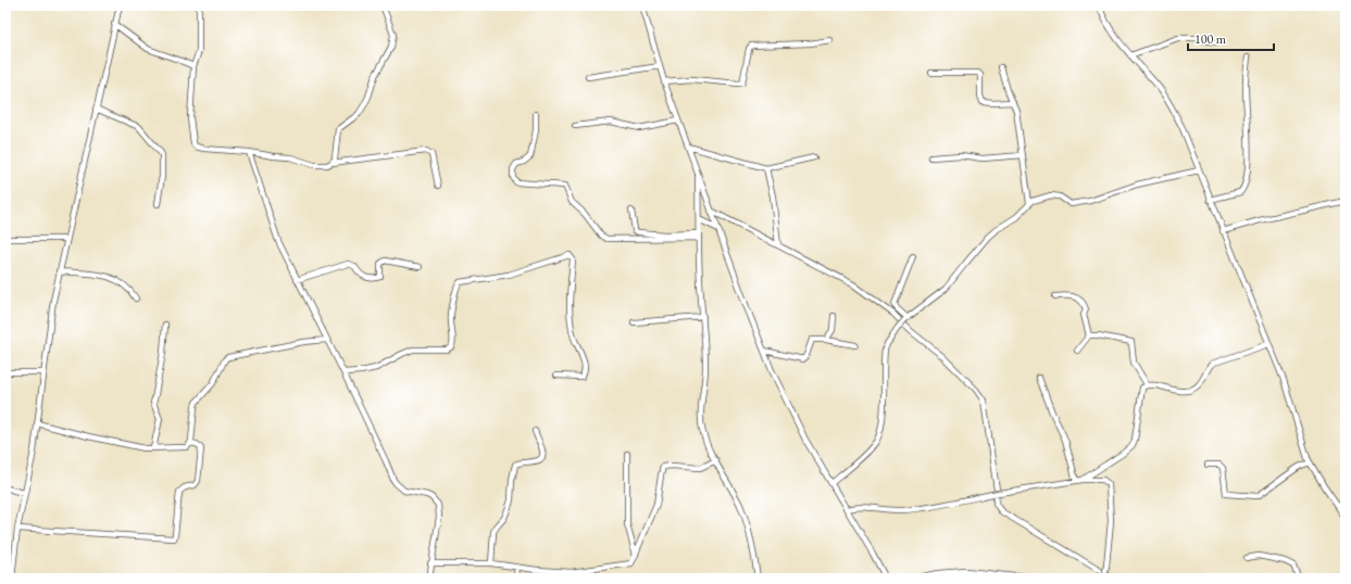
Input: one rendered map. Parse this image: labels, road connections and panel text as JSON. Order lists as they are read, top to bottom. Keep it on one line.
{"scale_bar":"100 m"}
